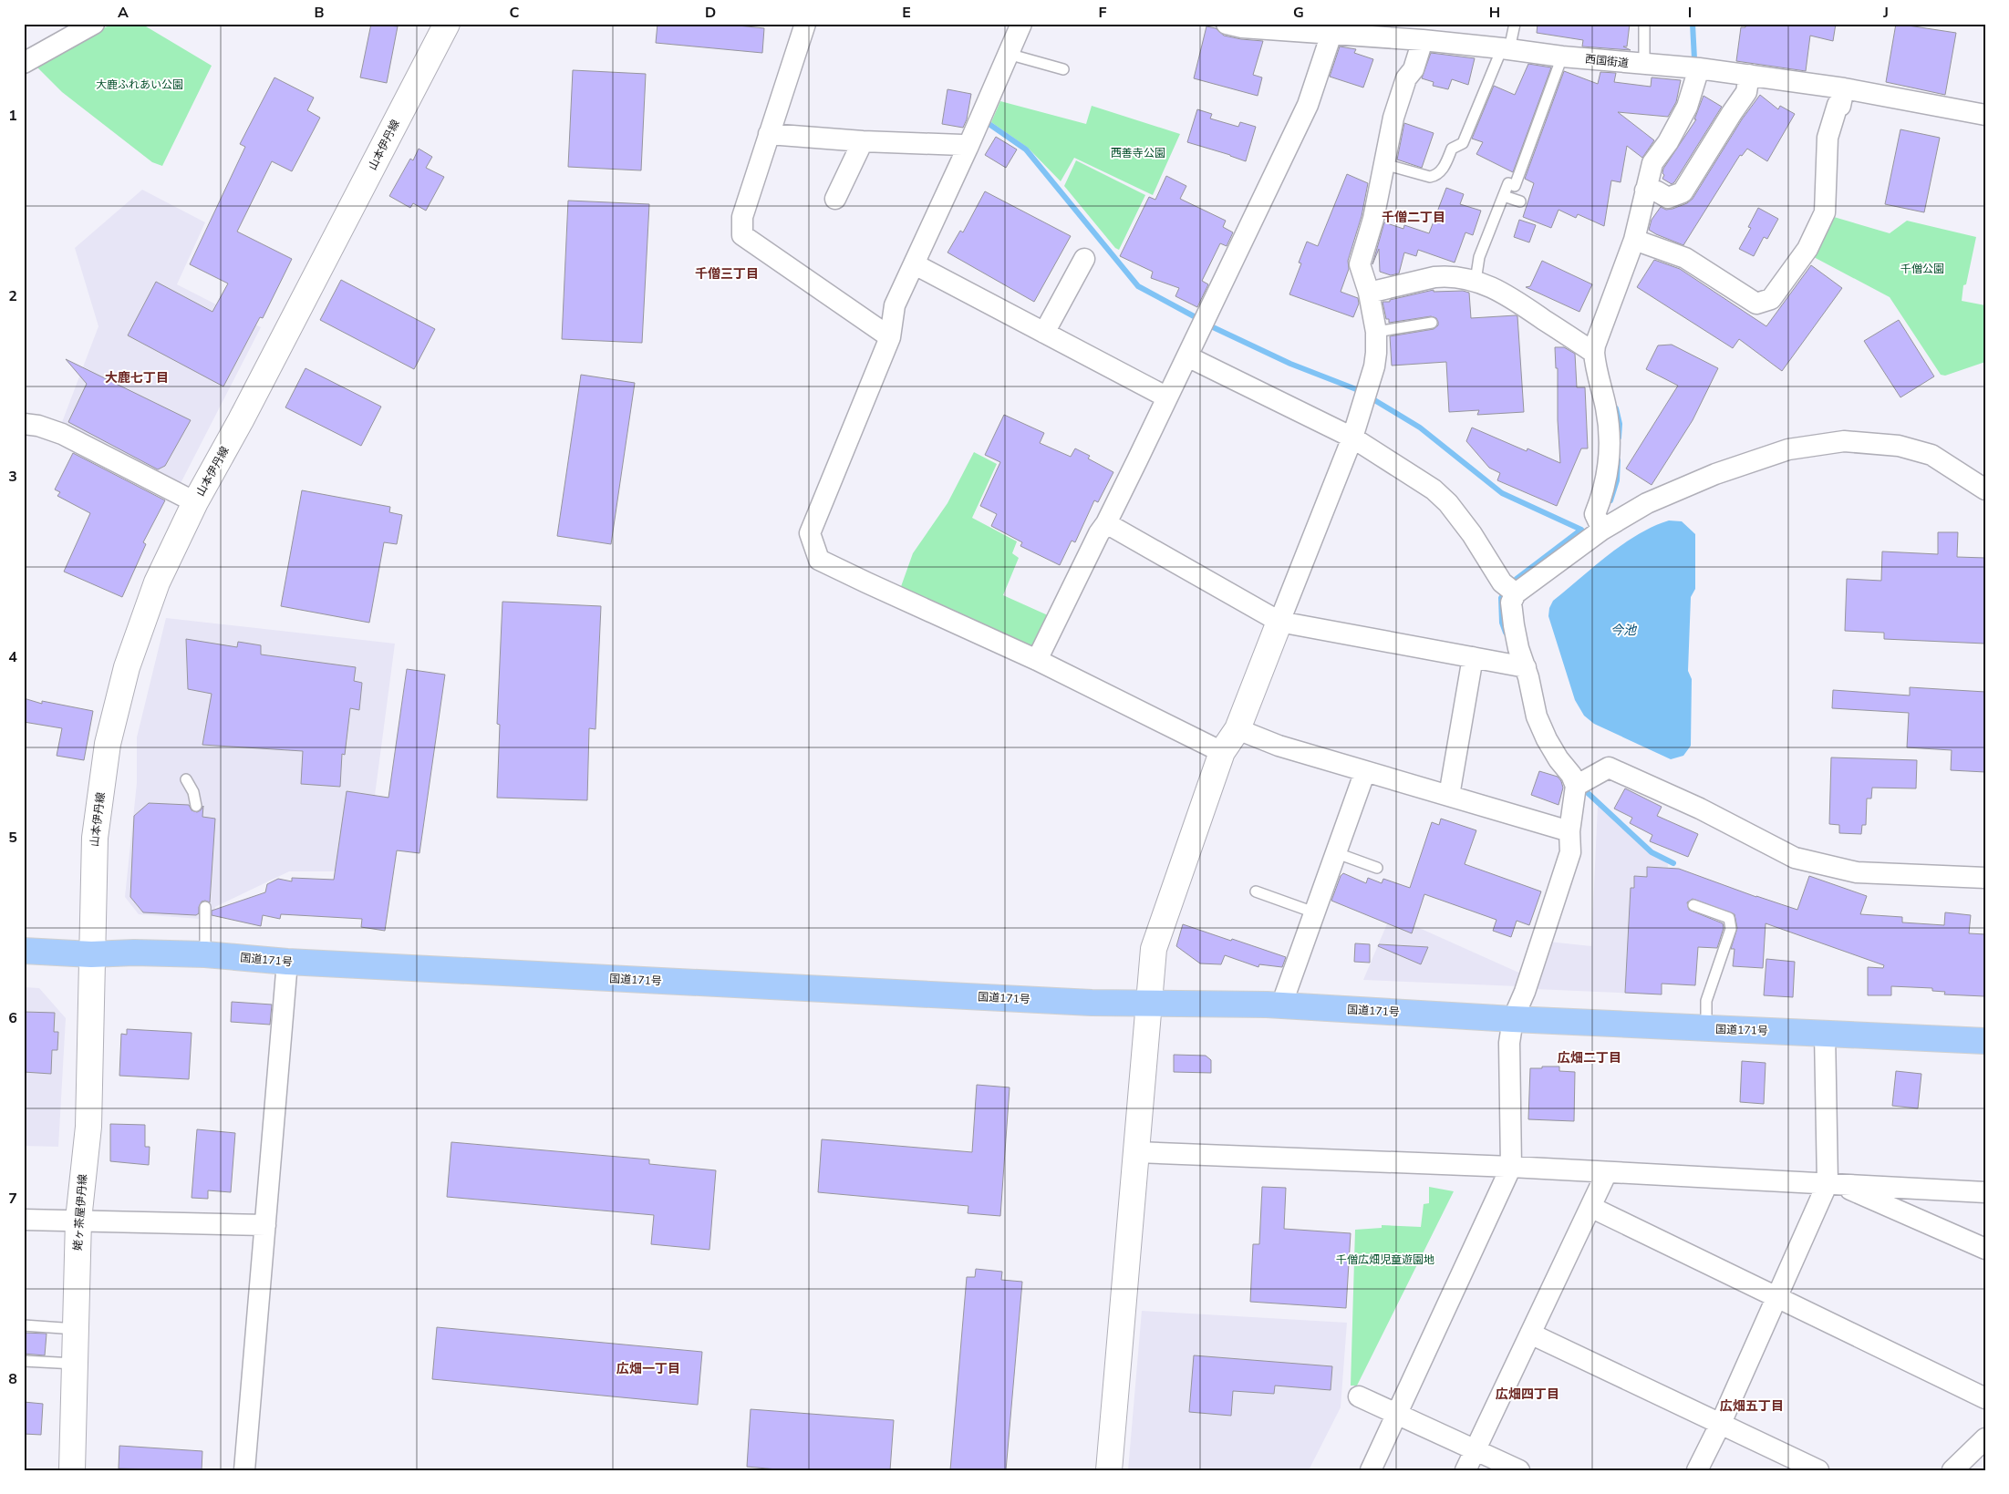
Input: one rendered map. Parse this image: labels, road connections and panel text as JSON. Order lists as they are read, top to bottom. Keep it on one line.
{"streets":{"highway":["国道171号"],"main road":["山本伊丹線","姥ヶ茶屋伊丹線"],"street":["西国街道"]},"crossings":[["山本伊丹線","国道171号"],["山本伊丹線","姥ヶ茶屋伊丹線"],["国道171号","姥ヶ茶屋伊丹線"]],"districts":["千僧二丁目","千僧三丁目","大鹿七丁目","広畑二丁目","広畑一丁目","広畑四丁目","広畑五丁目"],"water":["今池"],"parks":["大鹿ふれあい公園","西善寺公園","千僧公園","千僧広畑児童遊園地"],"grid":{"columns":["A","B","C","D","E","F","G","H","I","J"],"rows":["1","2","3","4","5","6","7","8"]}}
